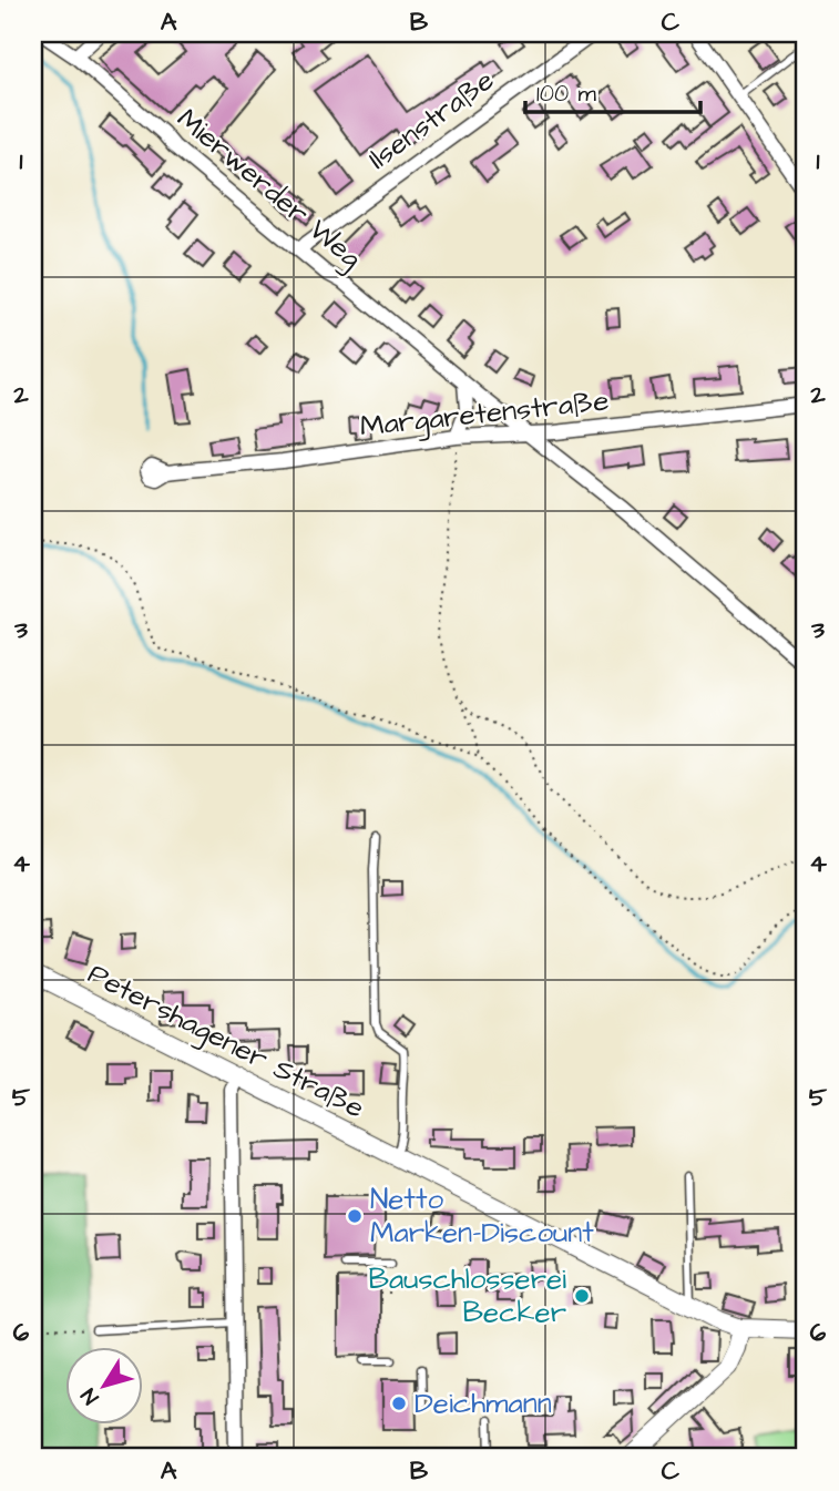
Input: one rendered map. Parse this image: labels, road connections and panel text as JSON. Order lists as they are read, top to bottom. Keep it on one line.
{"streets":{"street":["Ilsenstraße","Mierwerder Weg","Margaretenstraße","Petershagener Straße"]},"crossings":[["Ilsenstraße","Mierwerder Weg"],["Mierwerder Weg","Margaretenstraße"]],"places":["Netto Marken-Discount","Bauschlosserei Becker","Deichmann"],"scale_bar":"100 m","north":"bottom left","grid":{"columns":["A","B","C"],"rows":["1","2","3","4","5","6"]}}
